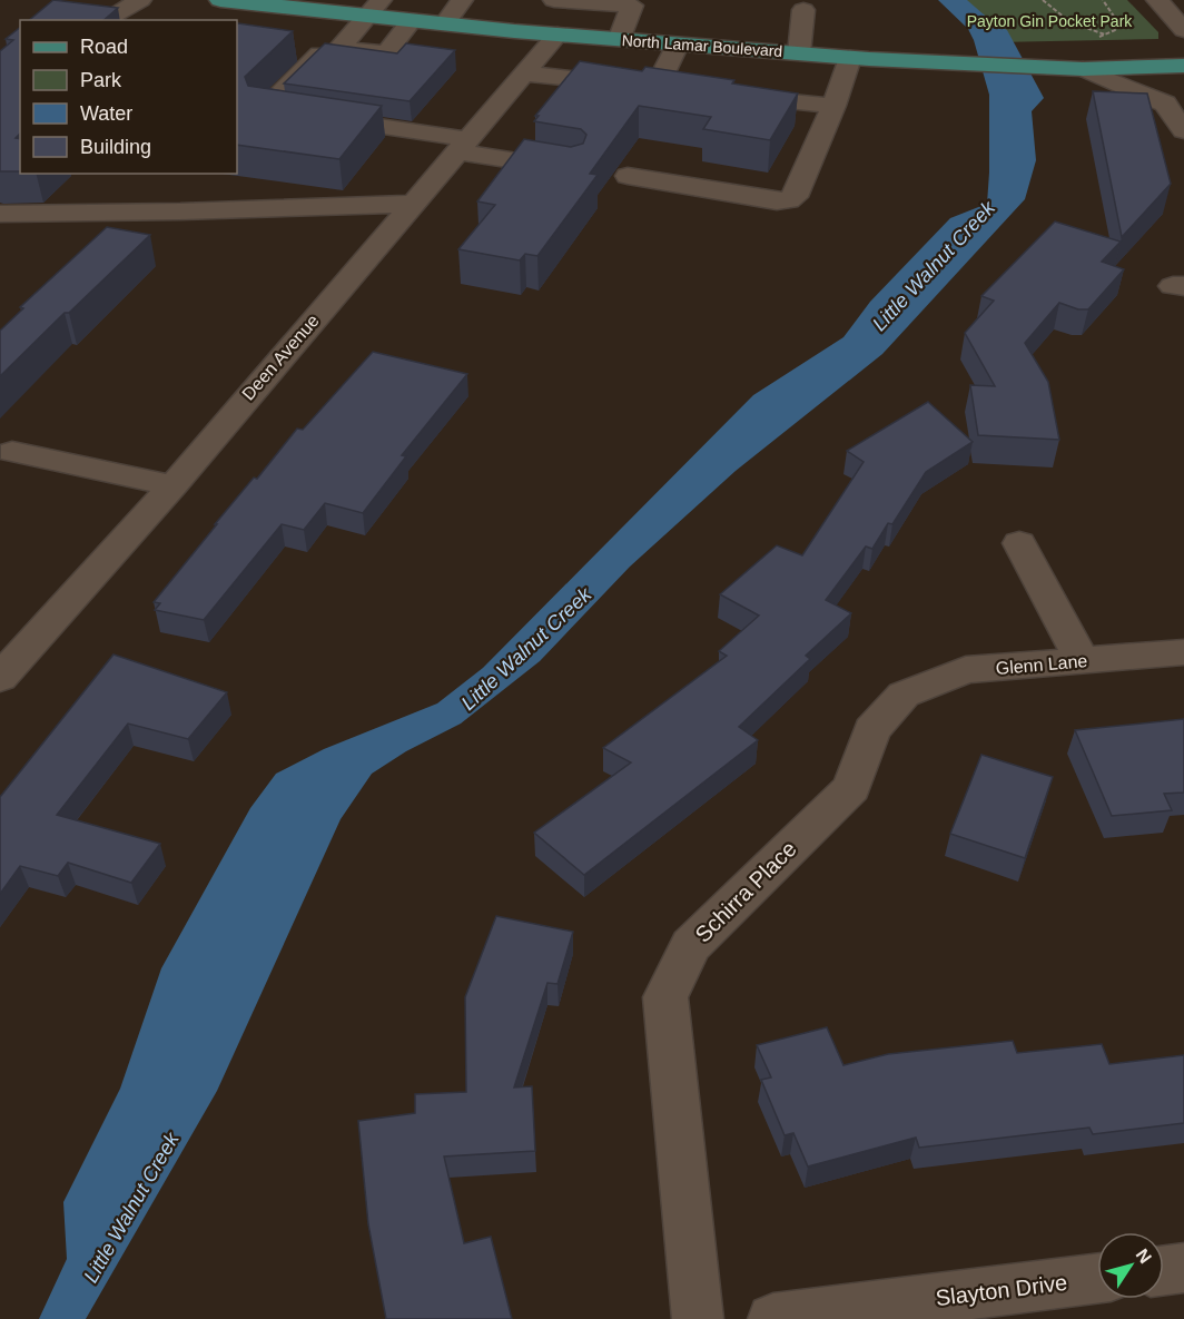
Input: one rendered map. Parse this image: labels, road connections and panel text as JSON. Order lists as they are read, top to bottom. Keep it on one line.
{"streets":{"main road":["North Lamar Boulevard"],"street":["Deen Avenue","Glenn Lane","Schirra Place","Slayton Drive"]},"crossings":[["North Lamar Boulevard","Deen Avenue"],["Glenn Lane","Schirra Place"]],"water":["Little Walnut Creek"],"parks":["Payton Gin Pocket Park"],"legend":["Road","Park","Water","Building"],"north":"top right"}
